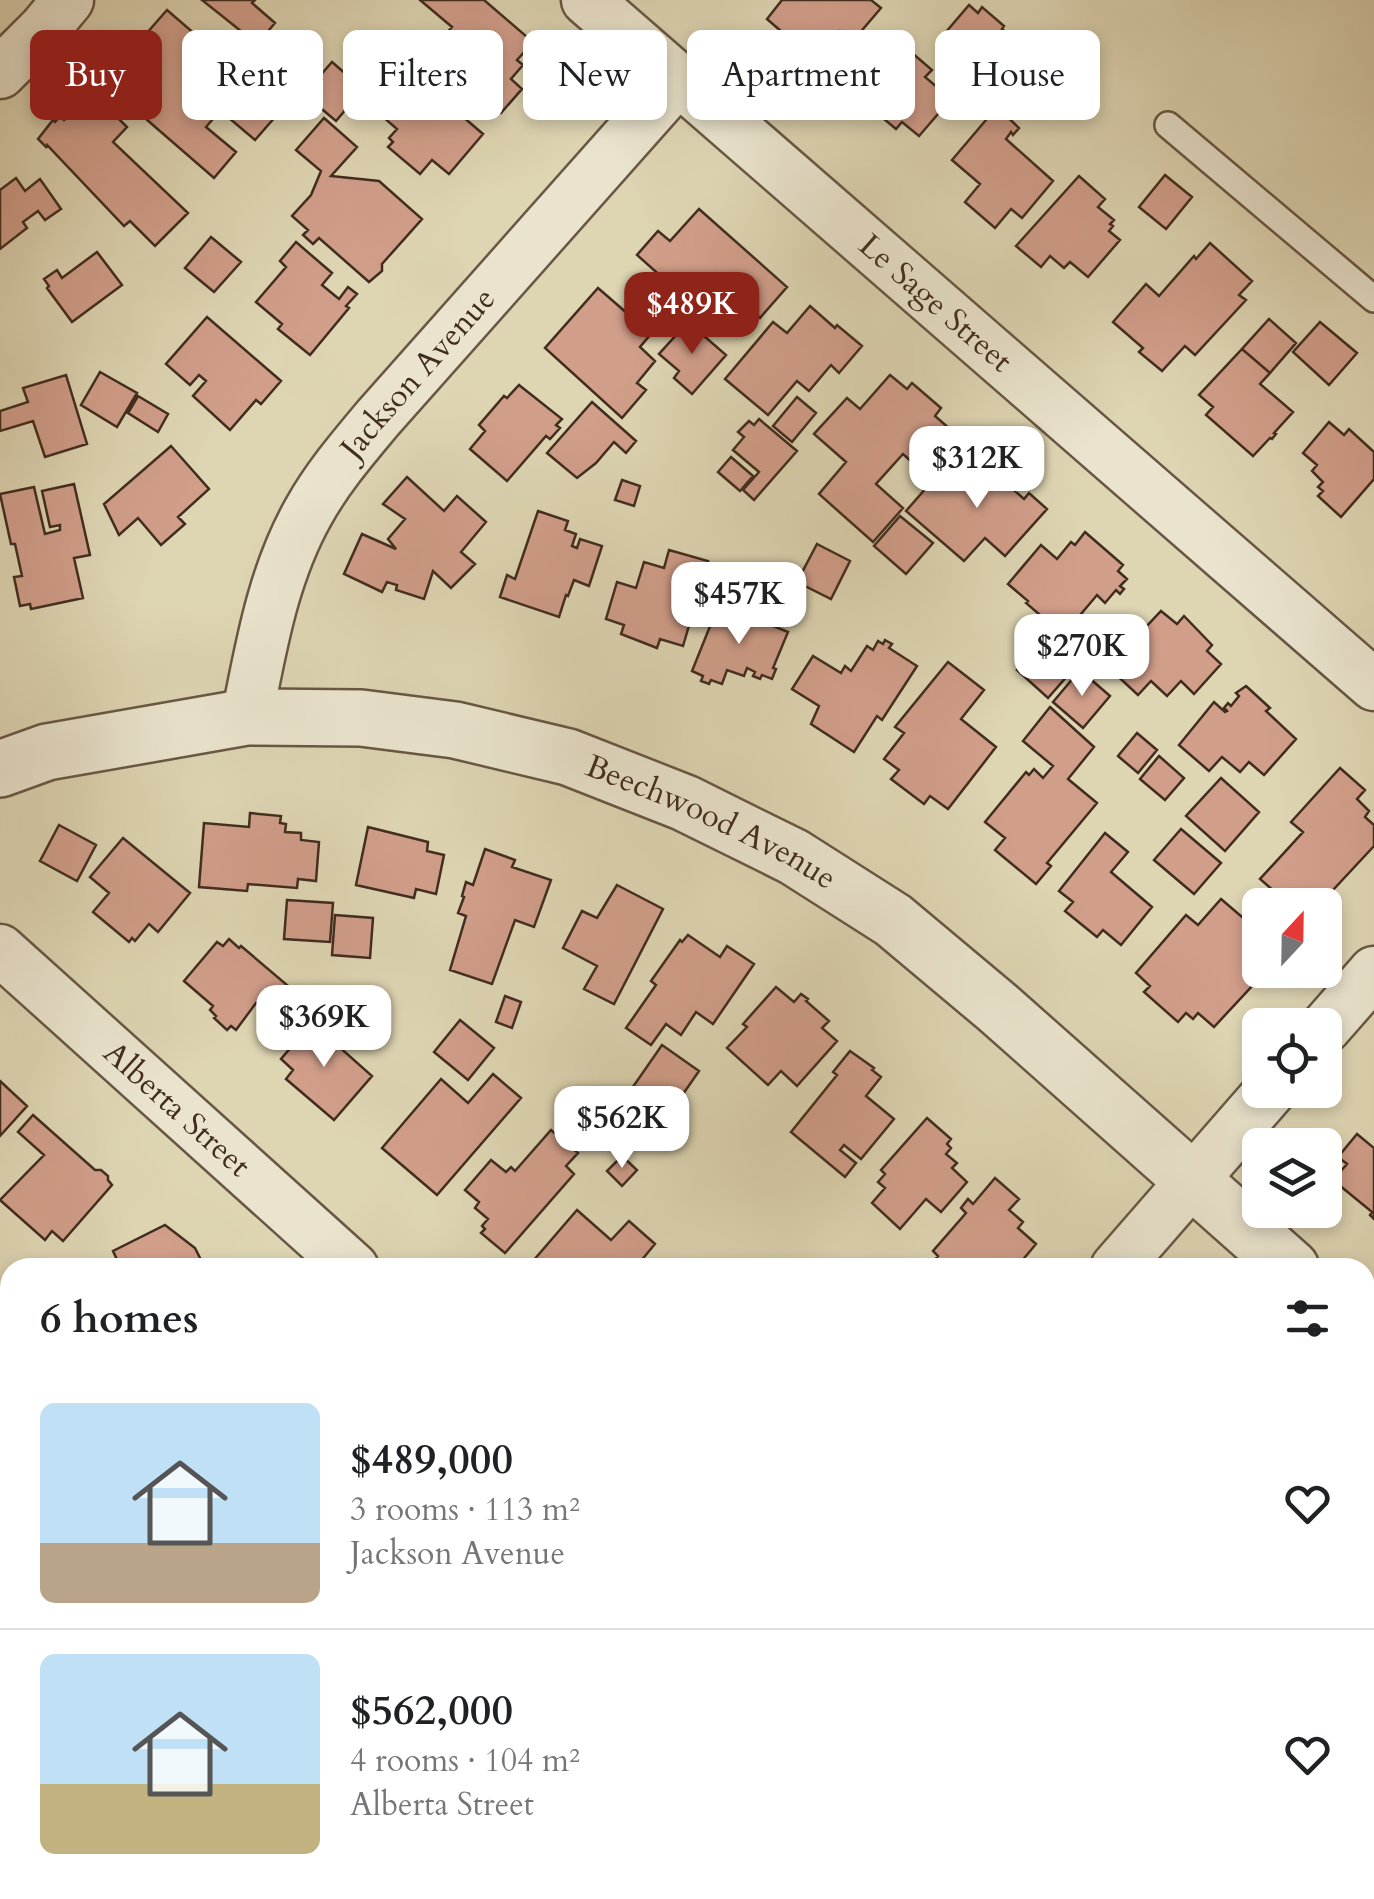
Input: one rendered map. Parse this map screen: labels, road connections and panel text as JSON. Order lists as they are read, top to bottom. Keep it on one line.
{"streets":{"street":["Le Sage Street","Jackson Avenue","Beechwood Avenue","Alberta Street"]},"crossings":[["Le Sage Street","Jackson Avenue"],["Jackson Avenue","Beechwood Avenue"]],"north":"top","page":{"chip":["Buy","Rent","Filters","New","Apartment","House"],"price":["$489K","$312K","$457K","$270K","$369K","$562K"],"heading":"6 homes","list":[{"name":"$489,000","note":"3 rooms · 113 m² · Jackson Avenue"},{"name":"$562,000","note":"4 rooms · 104 m² · Alberta Street"}]}}
